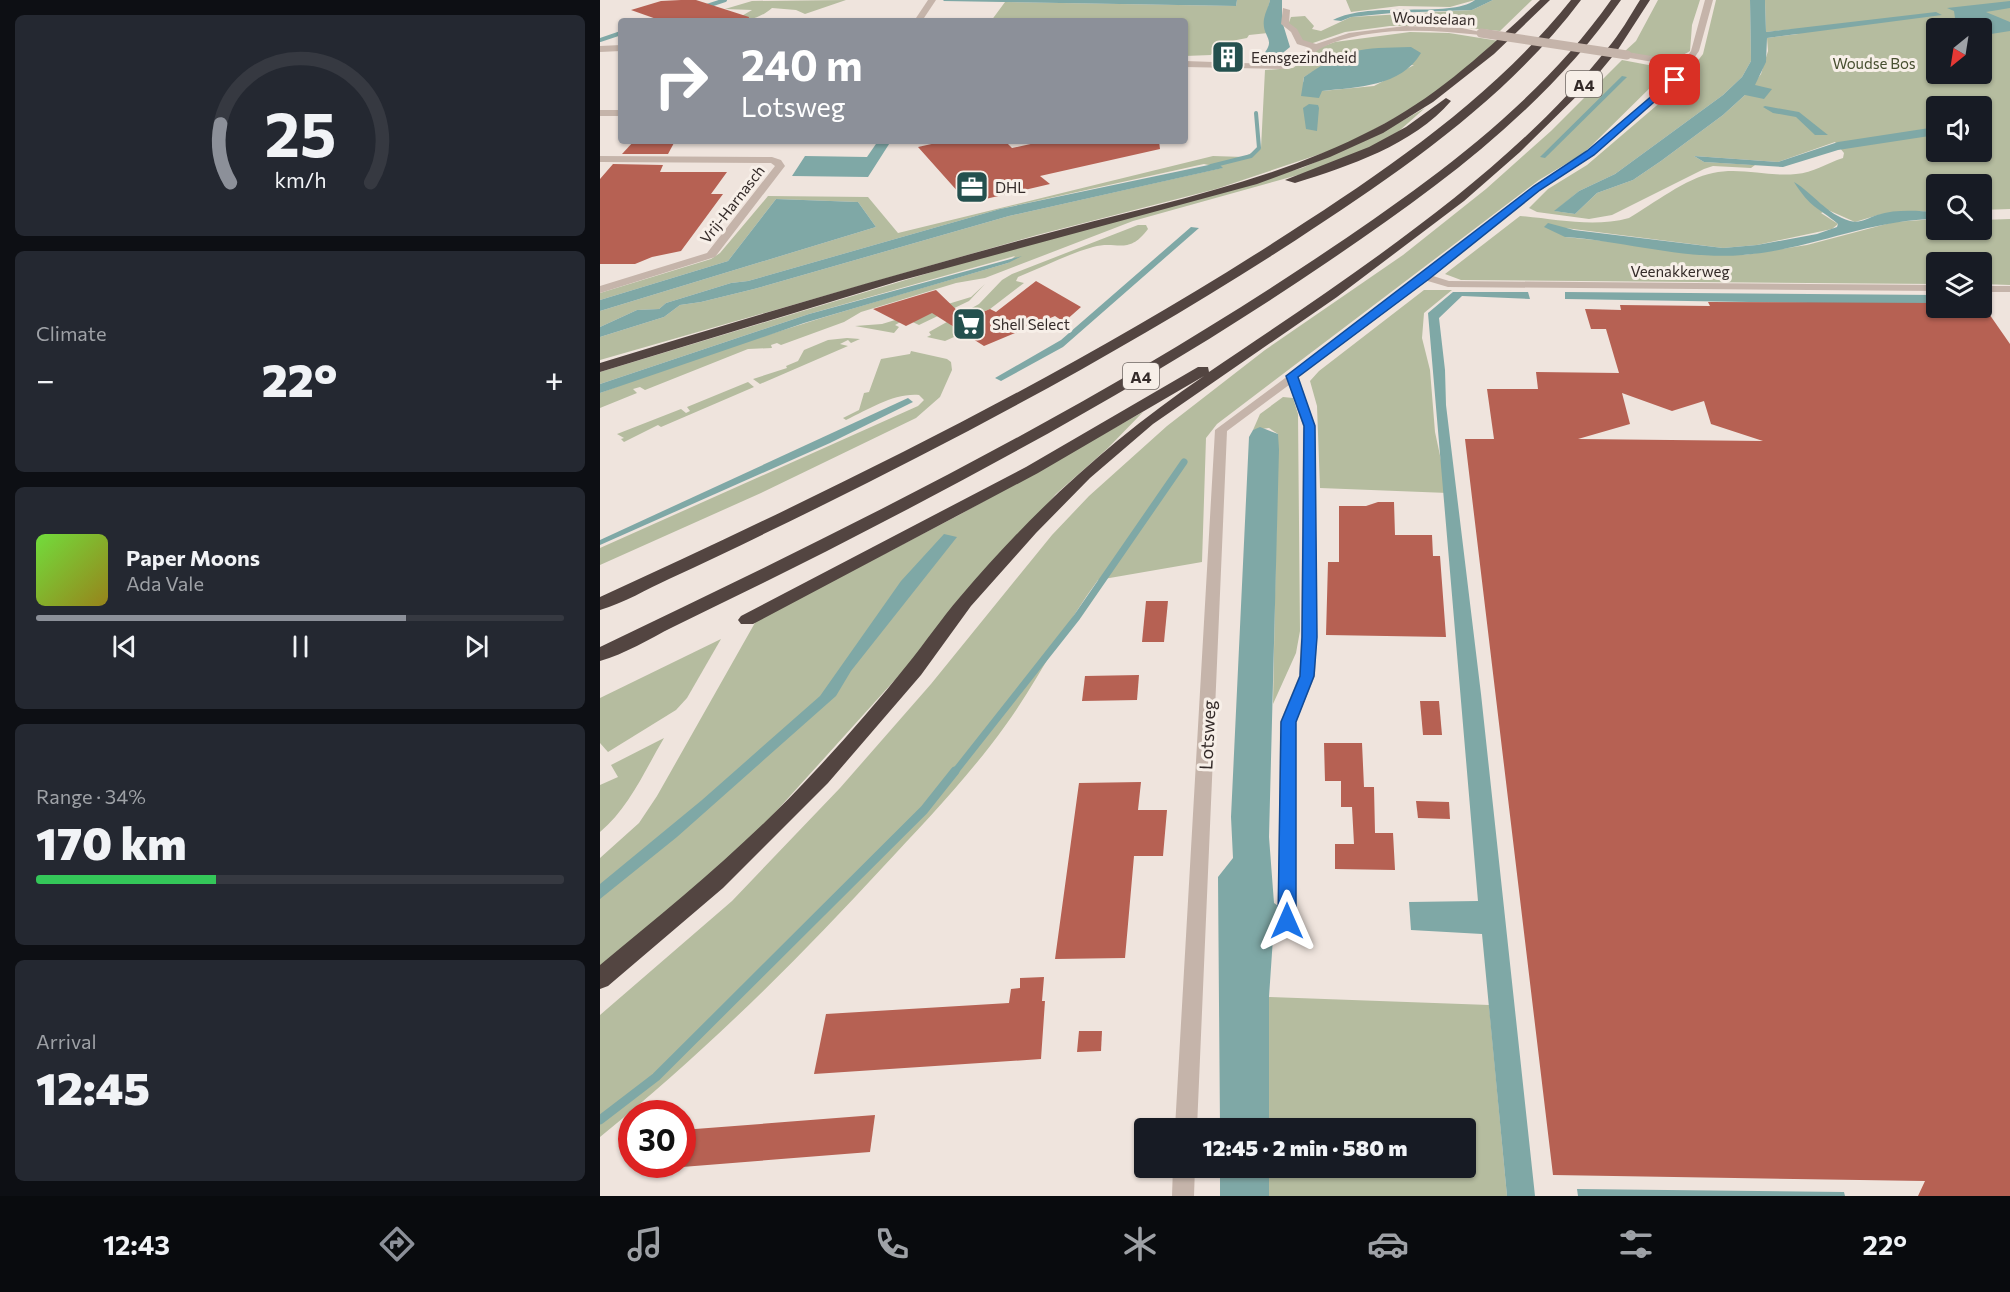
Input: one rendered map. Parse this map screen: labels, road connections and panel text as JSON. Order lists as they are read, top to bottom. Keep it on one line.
{"streets":{"highway":["A4"],"street":["Woudselaan","Vrij-Harnasch","Veenakkerweg","Lotsweg"]},"crossings":[["Woudselaan","Lotsweg"],["Veenakkerweg","Lotsweg"]],"parks":["Woudse Bos"],"places":{"building":["Eensgezindheid"],"office":["DHL"],"supermarket":["Shell Select"]},"north":"bottom left","page":{"turn":["240 m","Lotsweg"],"tile":["Climate",["Range · 34%","170 km"],["Arrival","12:45"]],"heat":["−","22°","+"],"song":["Paper Moons","Ada Vale"],"limit":"30","trip":"12:45 · 2 min · 580 m","tabs":["12:43","22°"],"gauge":["25","km/h"]}}
